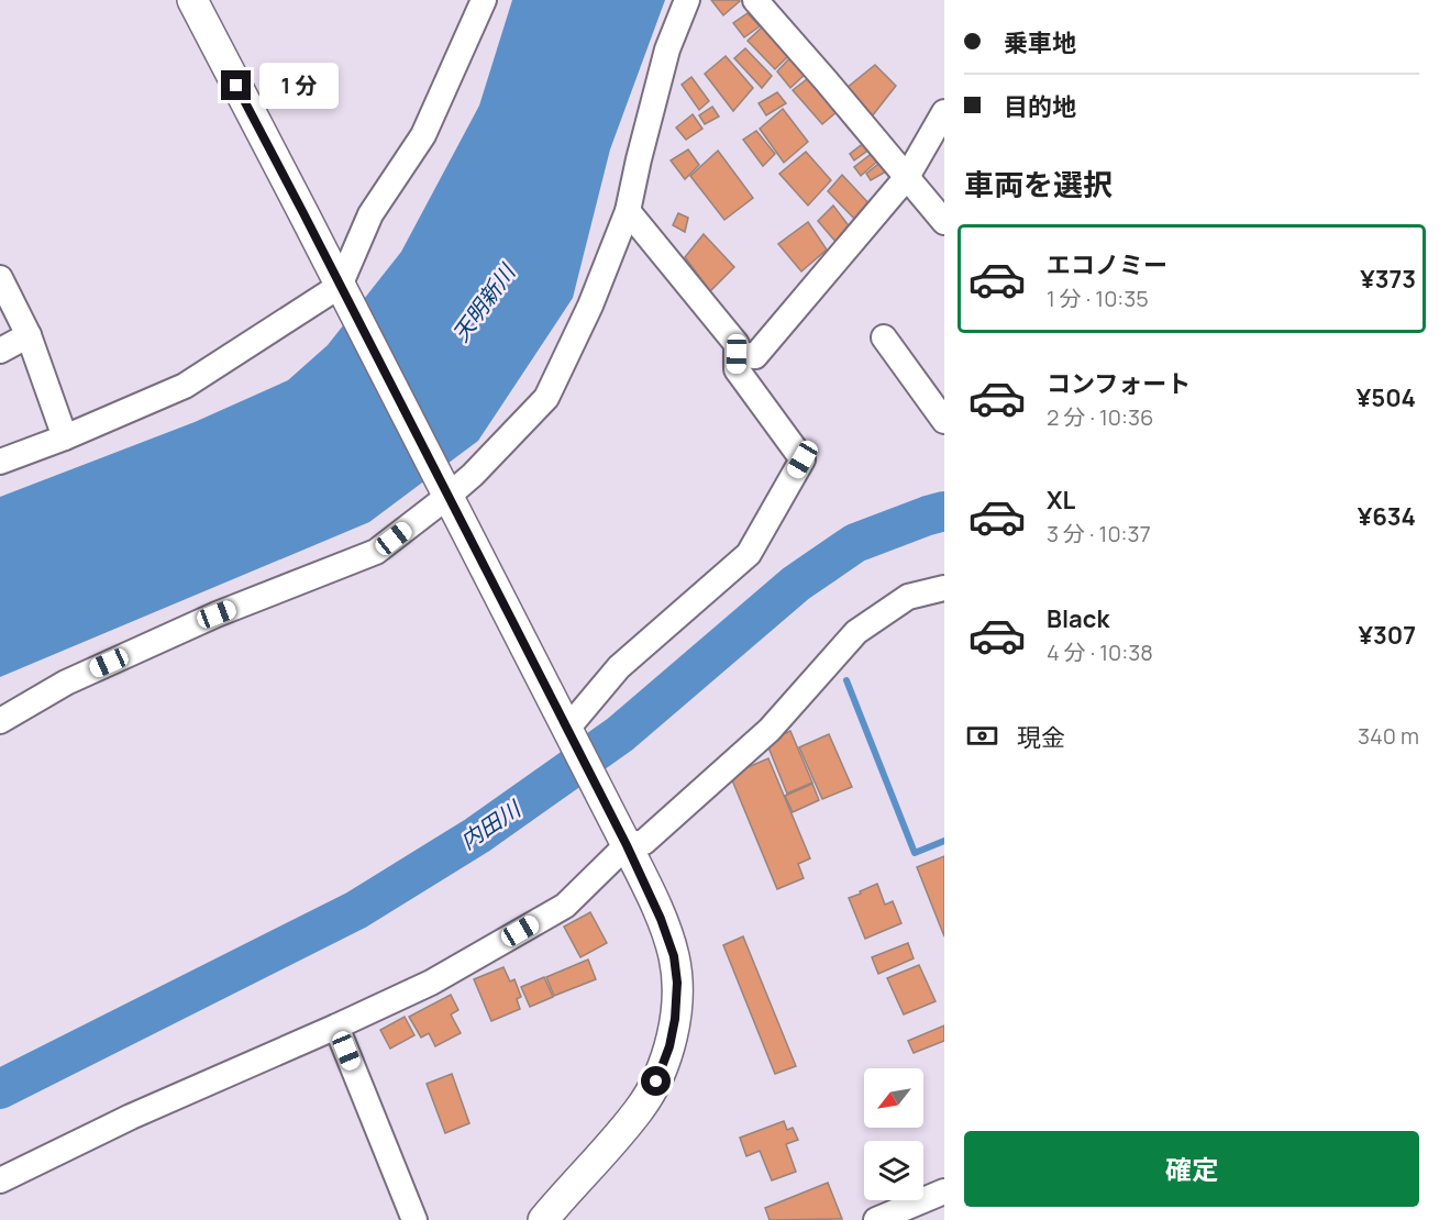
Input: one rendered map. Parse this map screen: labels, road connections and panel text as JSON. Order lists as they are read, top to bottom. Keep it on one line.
{"water":["天明新川","内田川"],"north":"bottom left","page":{"banner":["乗車地","目的地"],"bubble":"1 分","heading":"車両を選択","list":[{"name":"エコノミー","note":"1 分 · 10:35","value":"¥373"},{"name":"コンフォート","note":"2 分 · 10:36","value":"¥504"},{"name":"XL","note":"3 分 · 10:37","value":"¥634"},{"name":"Black","note":"4 分 · 10:38","value":"¥307"}],"pay":["現金","340 m"],"buttons":"確定"}}
